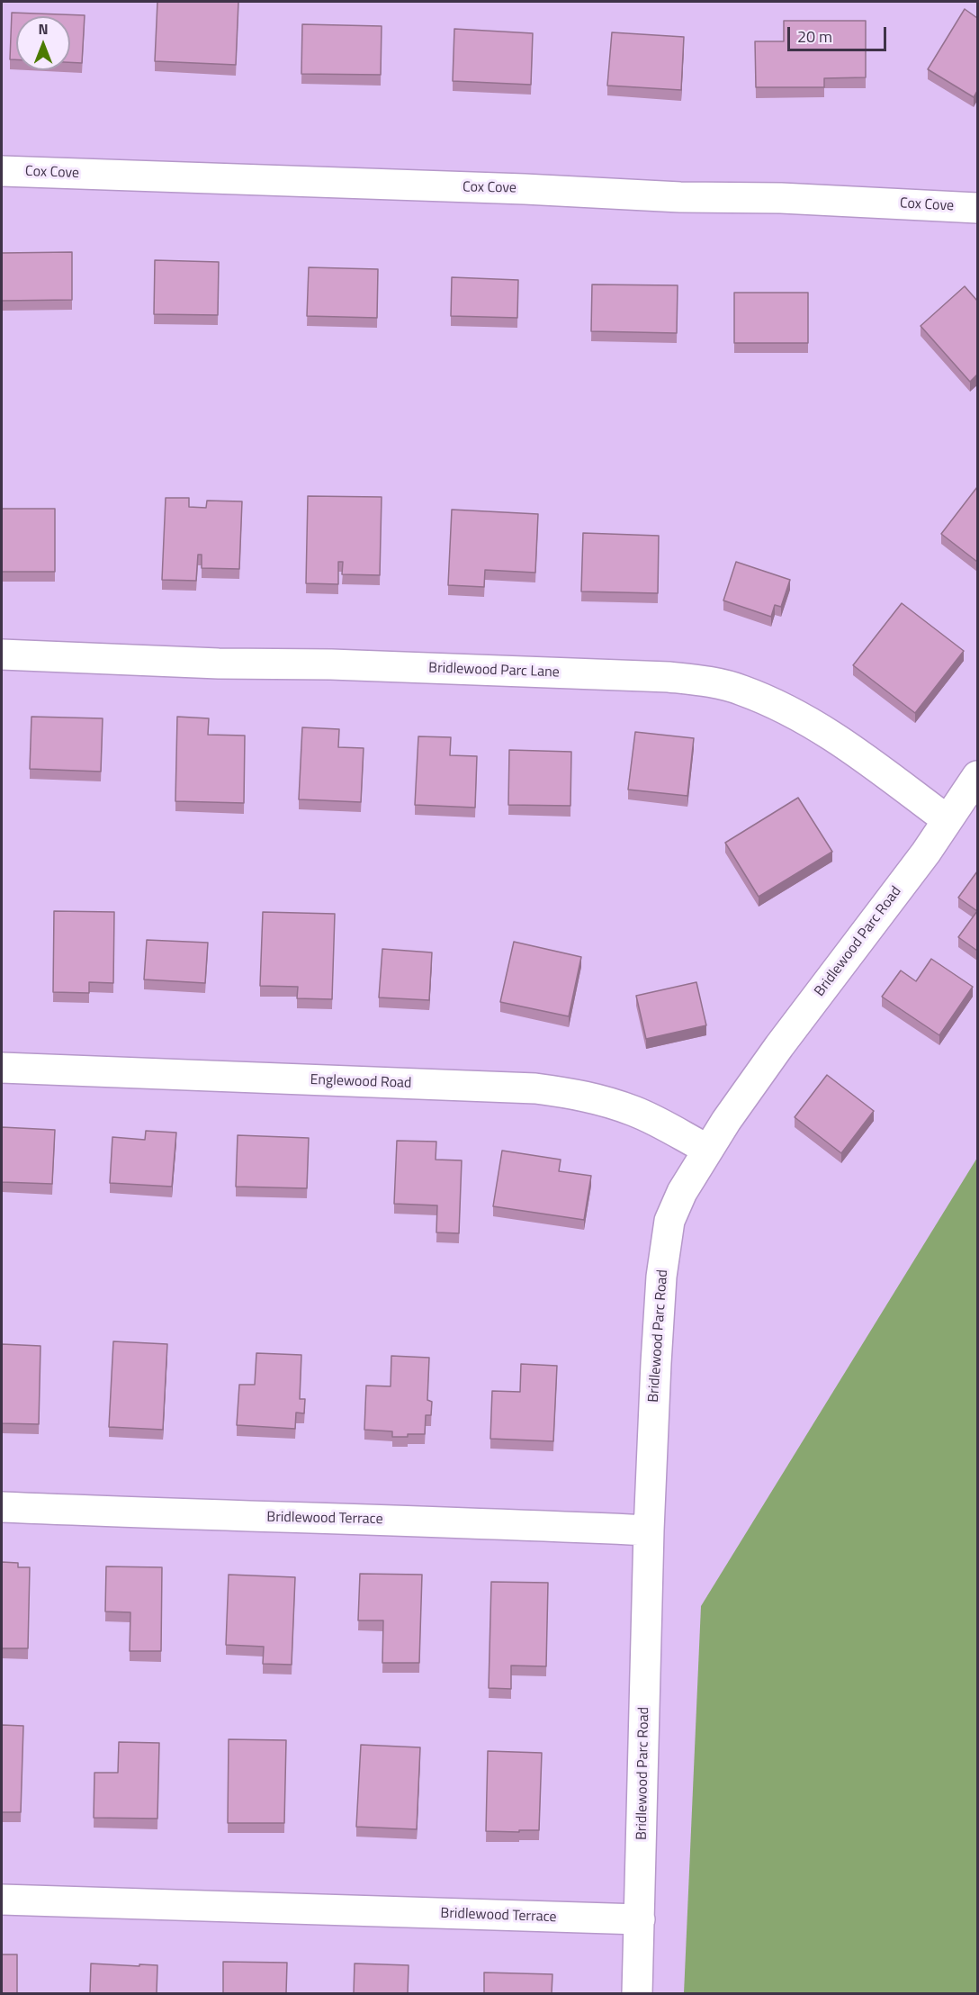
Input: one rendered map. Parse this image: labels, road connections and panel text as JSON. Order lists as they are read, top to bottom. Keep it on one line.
{"streets":{"street":["Cox Cove","Bridlewood Parc Lane","Bridlewood Parc Road","Englewood Road","Bridlewood Terrace"]},"crossings":[["Bridlewood Parc Lane","Bridlewood Parc Road"],["Bridlewood Parc Road","Englewood Road"],["Bridlewood Parc Road","Bridlewood Terrace"]],"scale_bar":"20 m","north":"top"}
